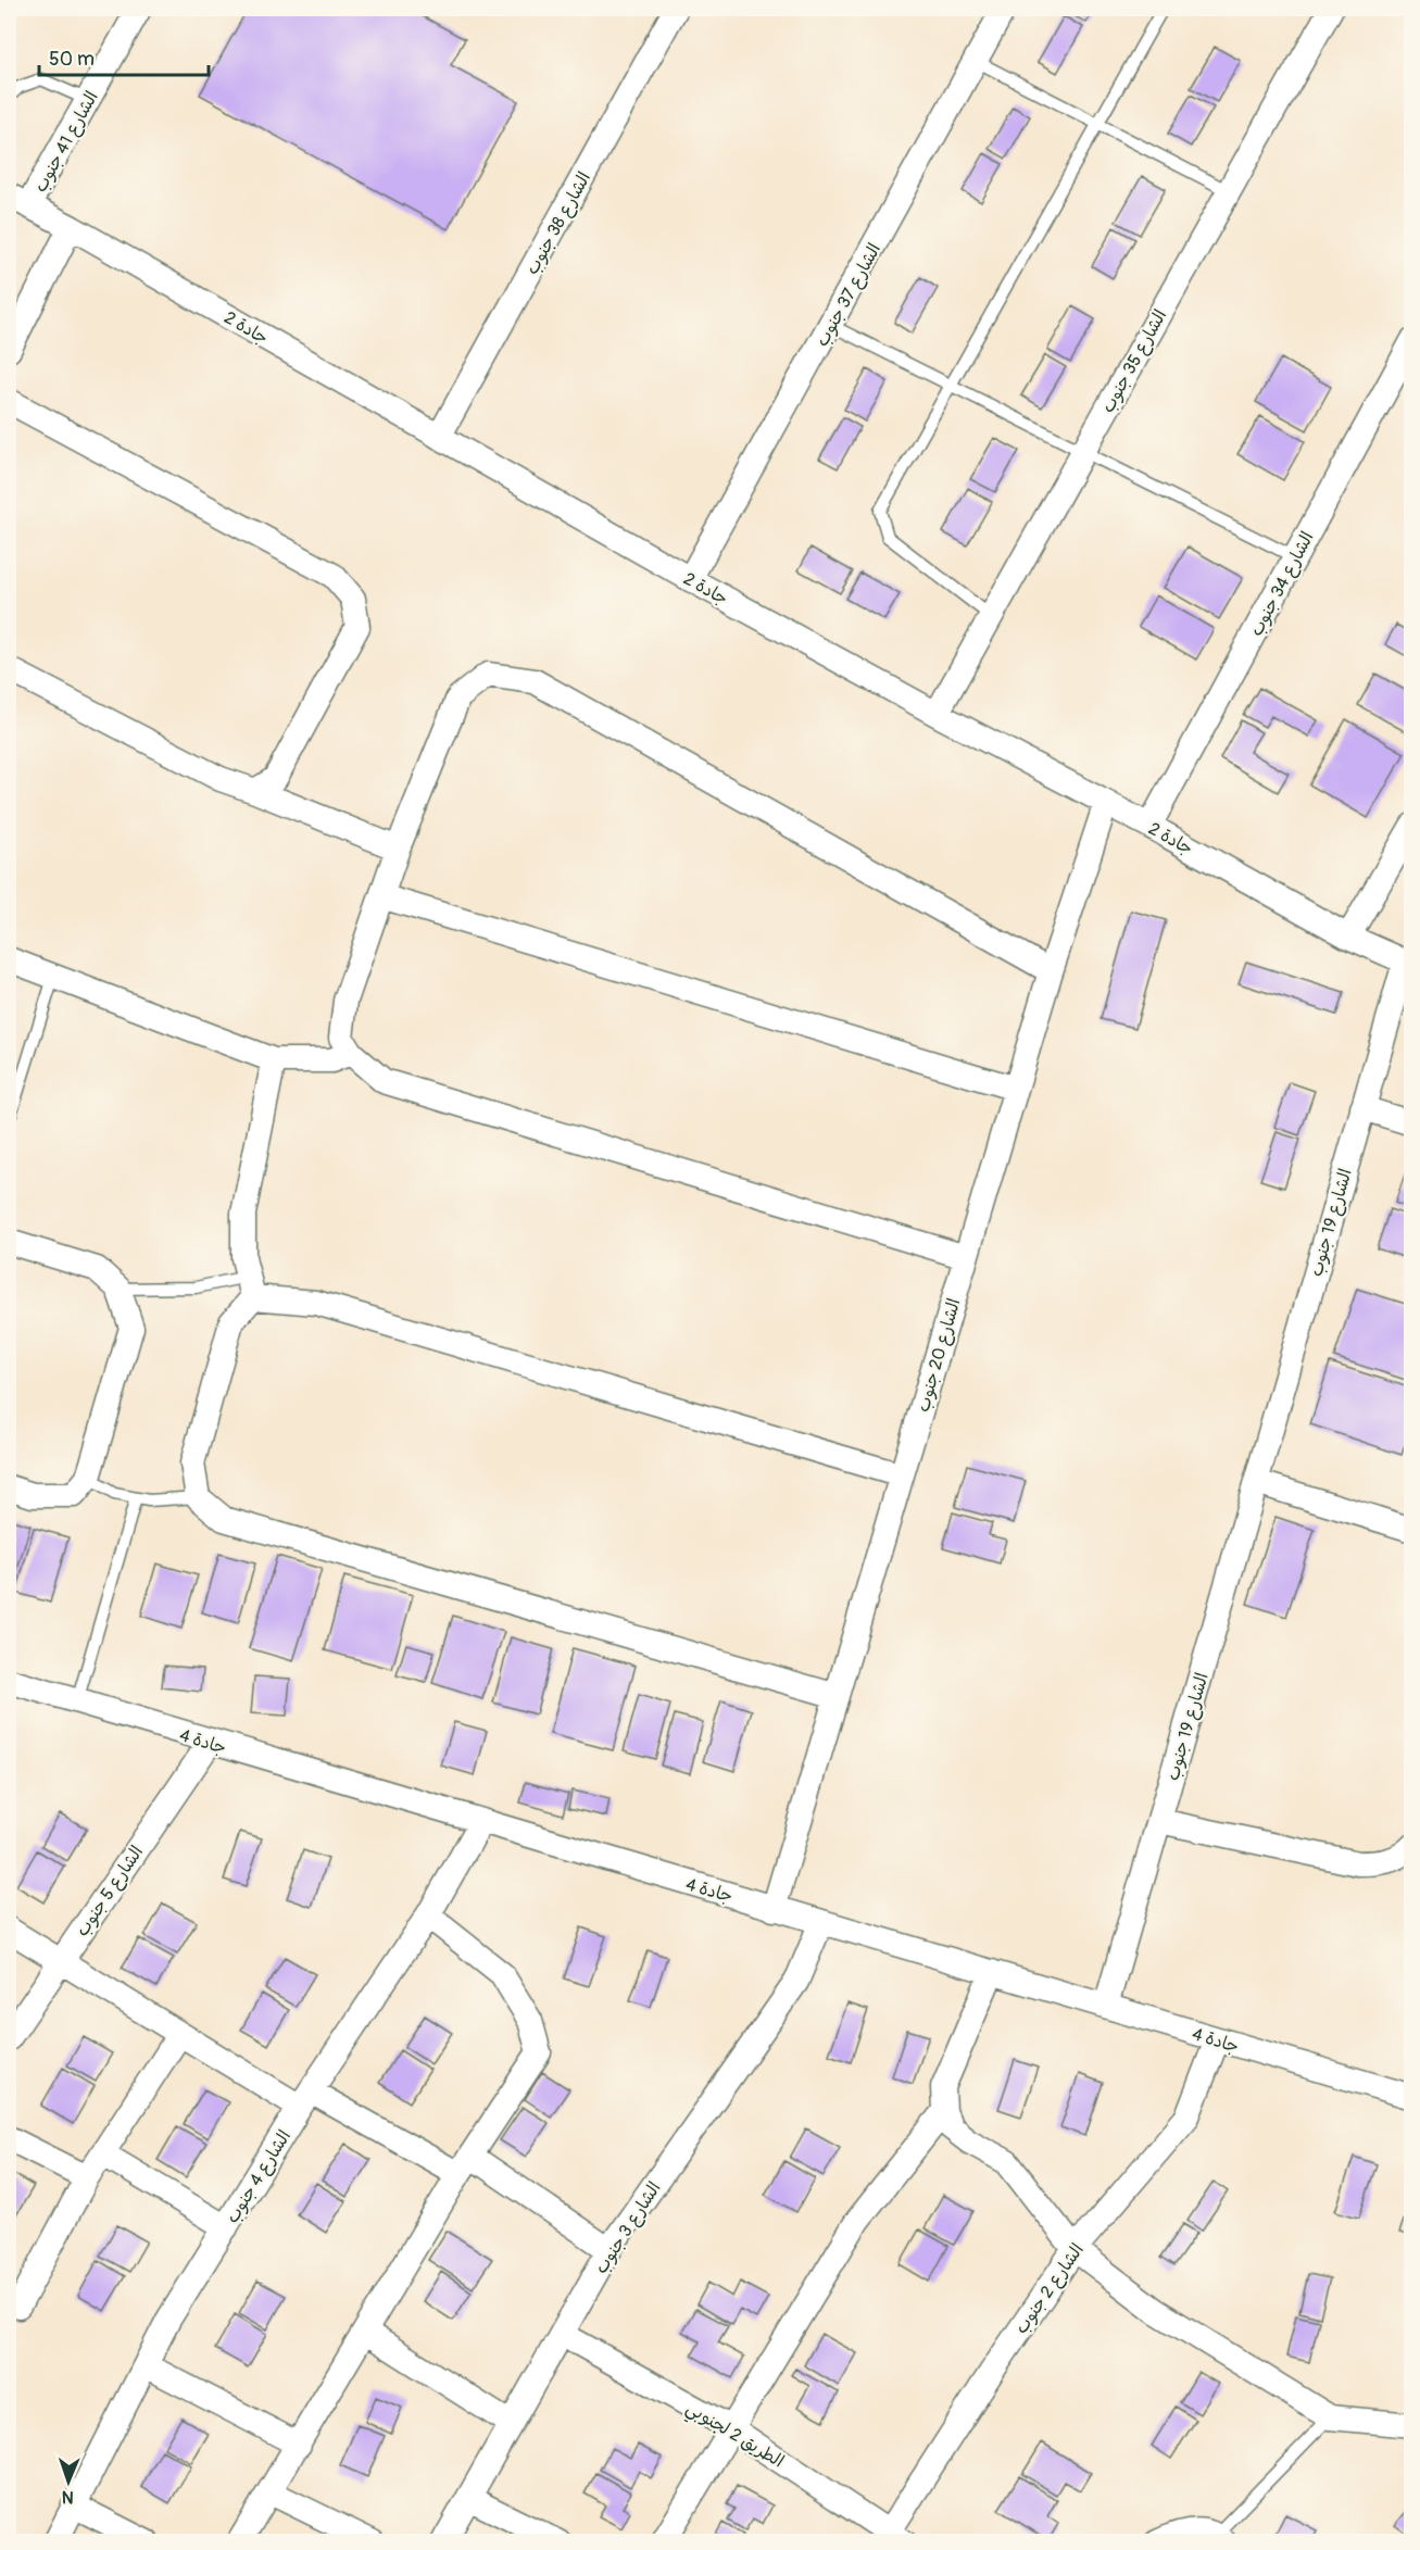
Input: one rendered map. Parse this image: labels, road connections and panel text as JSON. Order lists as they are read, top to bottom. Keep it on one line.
{"streets":{"street":["الشارع 41 جنوب","الشارع 38 جنوب","الشارع 37 جنوب","جادة 2","الشارع 35 جنوب","الشارع 34 جنوب","الشارع 19 جنوب","الشارع 20 جنوب","جادة 4","الشارع 5 جنوب","الشارع 4 جنوب","الشارع 3 جنوب","الشارع 2 جنوب","الطريق 2 لجنوبي"]},"crossings":[["الشارع 41 جنوب","جادة 2"],["الشارع 38 جنوب","جادة 2"],["الشارع 37 جنوب","جادة 2"],["جادة 2","الشارع 35 جنوب"],["جادة 2","الشارع 34 جنوب"],["جادة 2","الشارع 19 جنوب"],["جادة 2","الشارع 20 جنوب"],["الشارع 19 جنوب","جادة 4"],["الشارع 20 جنوب","جادة 4"],["جادة 4","الشارع 5 جنوب"],["جادة 4","الشارع 4 جنوب"],["جادة 4","الشارع 3 جنوب"],["جادة 4","الشارع 2 جنوب"],["الشارع 3 جنوب","الطريق 2 لجنوبي"],["الشارع 2 جنوب","الطريق 2 لجنوبي"]],"scale_bar":"50 m","north":"bottom"}
